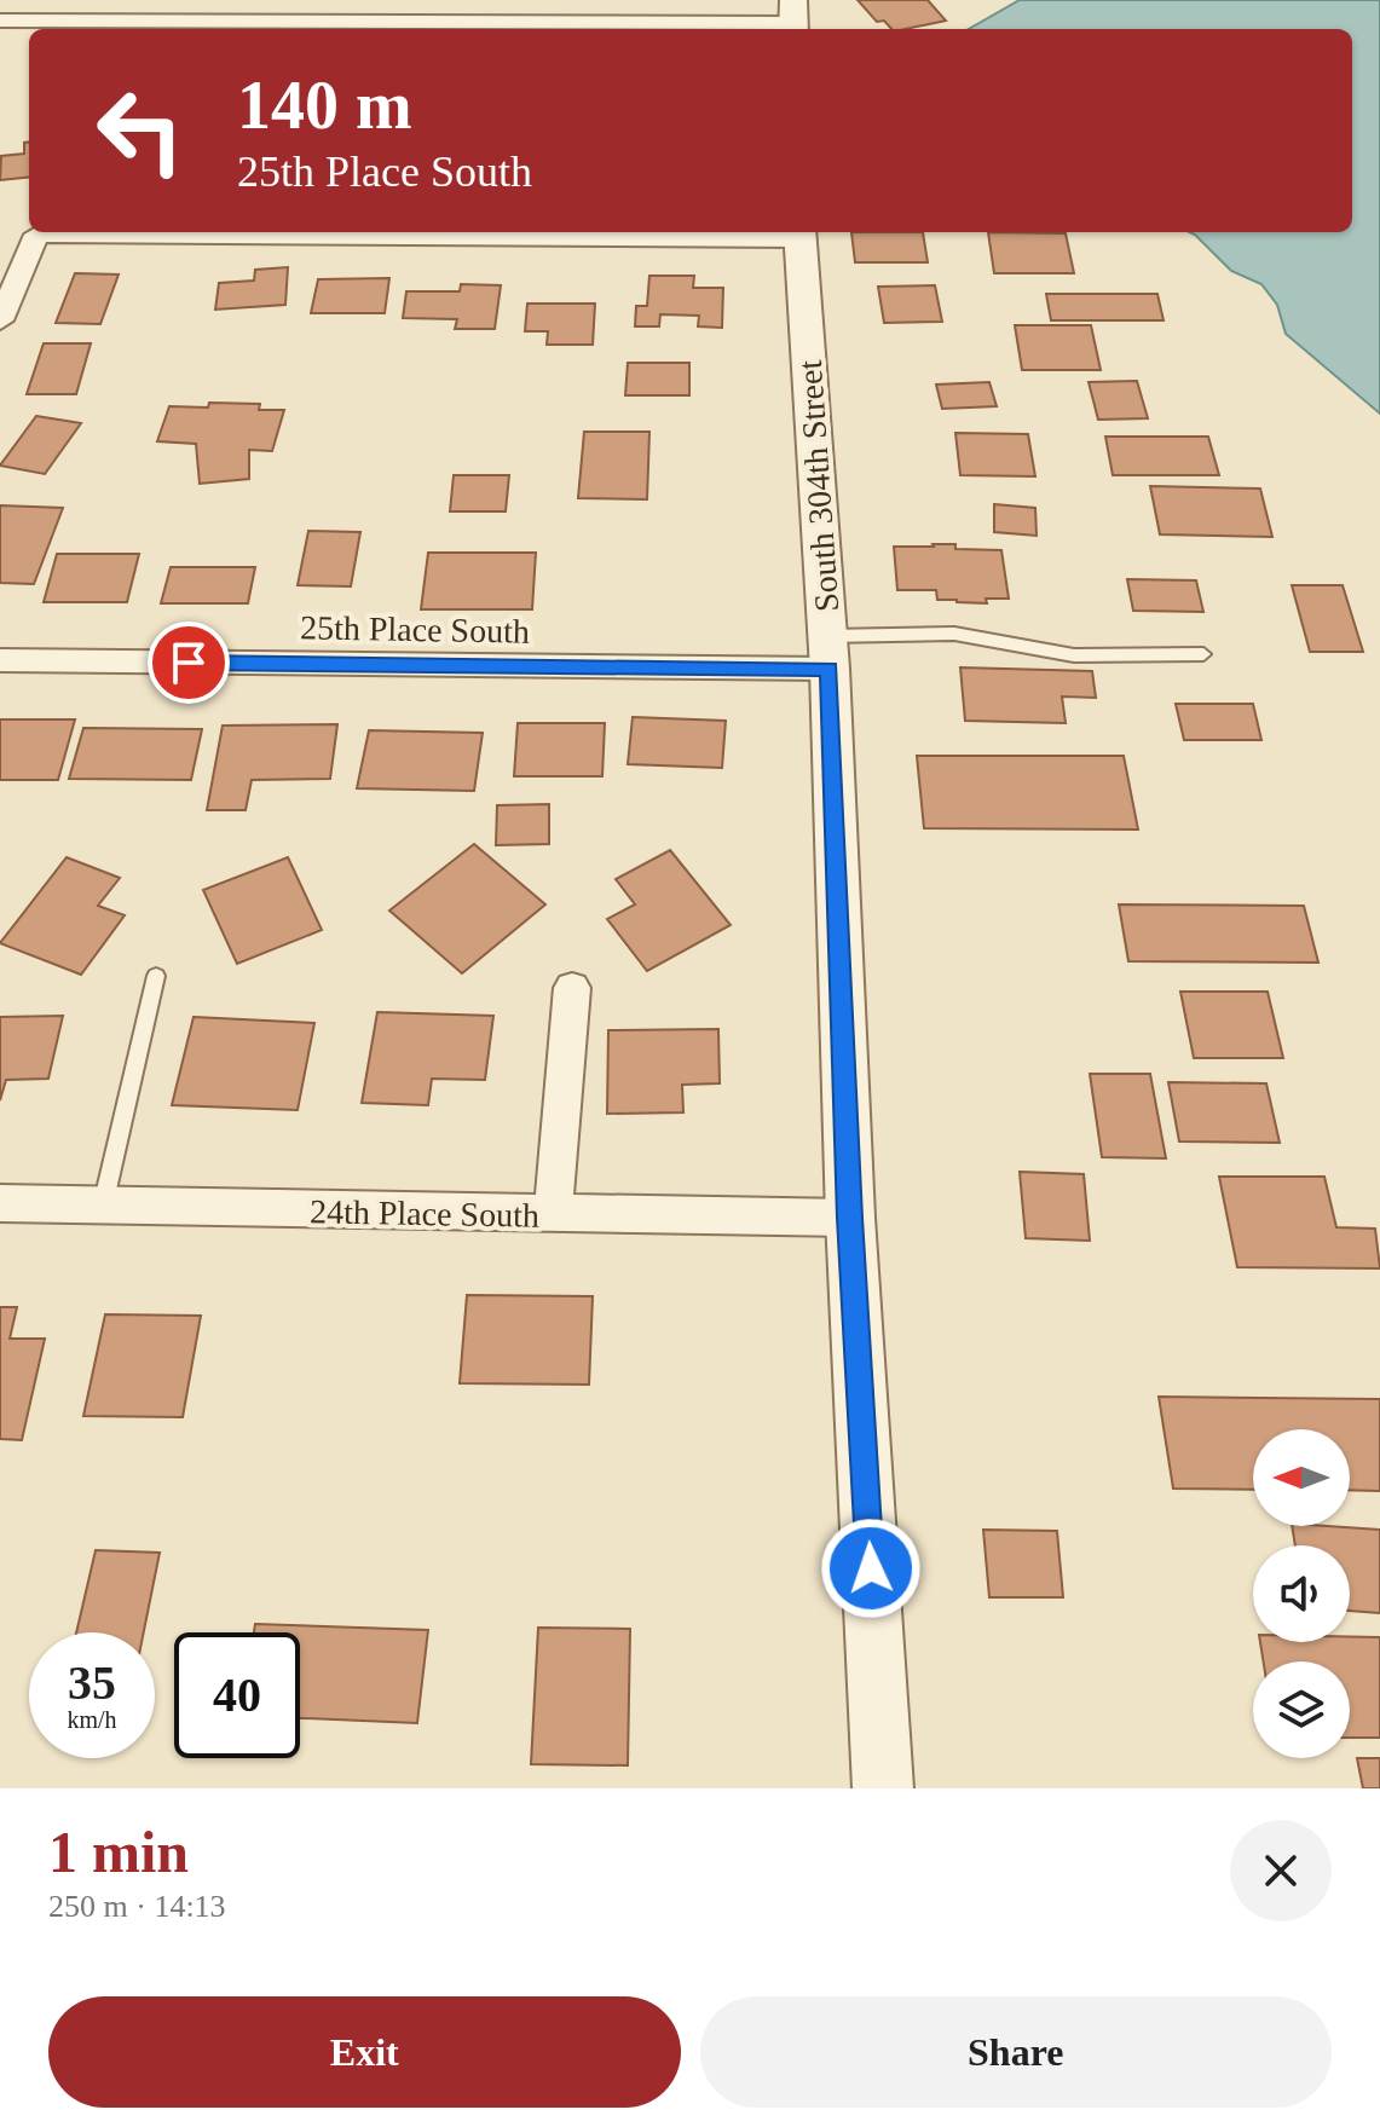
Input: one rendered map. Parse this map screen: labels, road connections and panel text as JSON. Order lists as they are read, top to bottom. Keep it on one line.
{"streets":{"street":["South 304th Street","25th Place South","24th Place South"]},"crossings":[["South 304th Street","25th Place South"],["South 304th Street","24th Place South"]],"north":"left","page":{"turn":["140 m","25th Place South"],"speed":"35 km/h","limit":"40","heading":["1 min","250 m · 14:13"],"buttons":["Exit","Share"]}}
